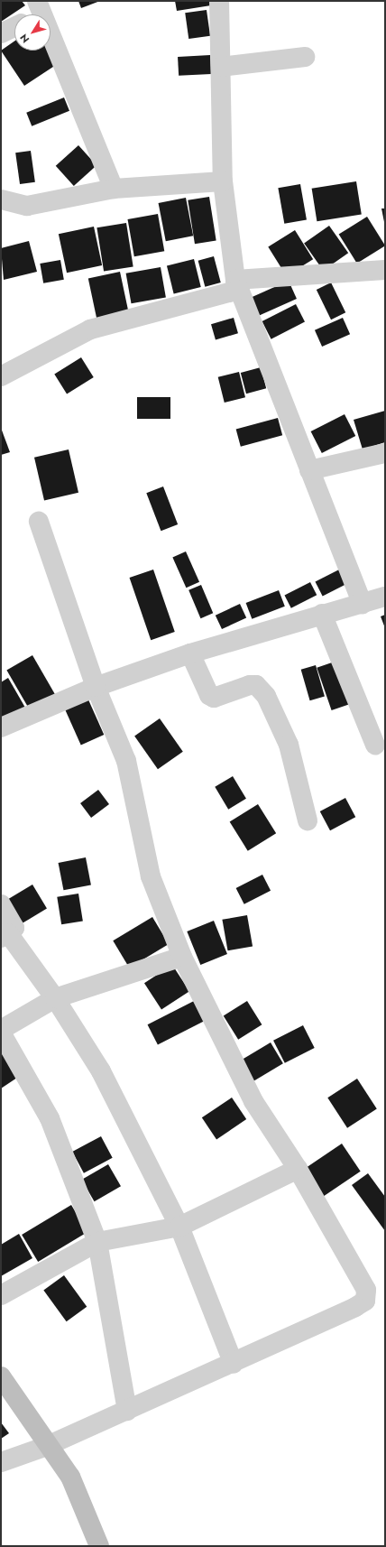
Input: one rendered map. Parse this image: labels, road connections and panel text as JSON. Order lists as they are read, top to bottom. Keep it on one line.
{"north":"bottom left"}
